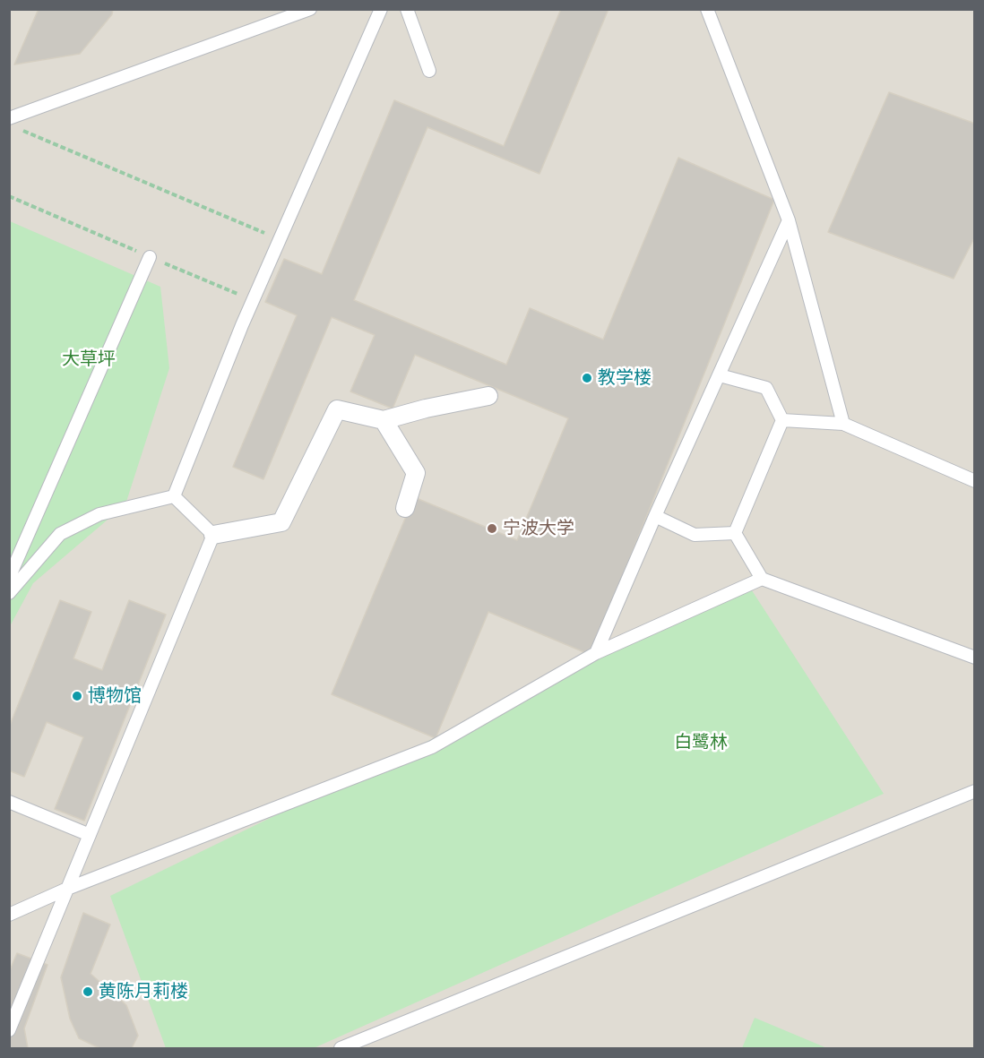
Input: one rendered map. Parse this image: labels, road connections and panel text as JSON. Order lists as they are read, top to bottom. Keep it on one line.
{"parks":["大草坪","白鹭林"],"places":["教学楼","宁波大学","博物馆","黄陈月莉楼"]}
